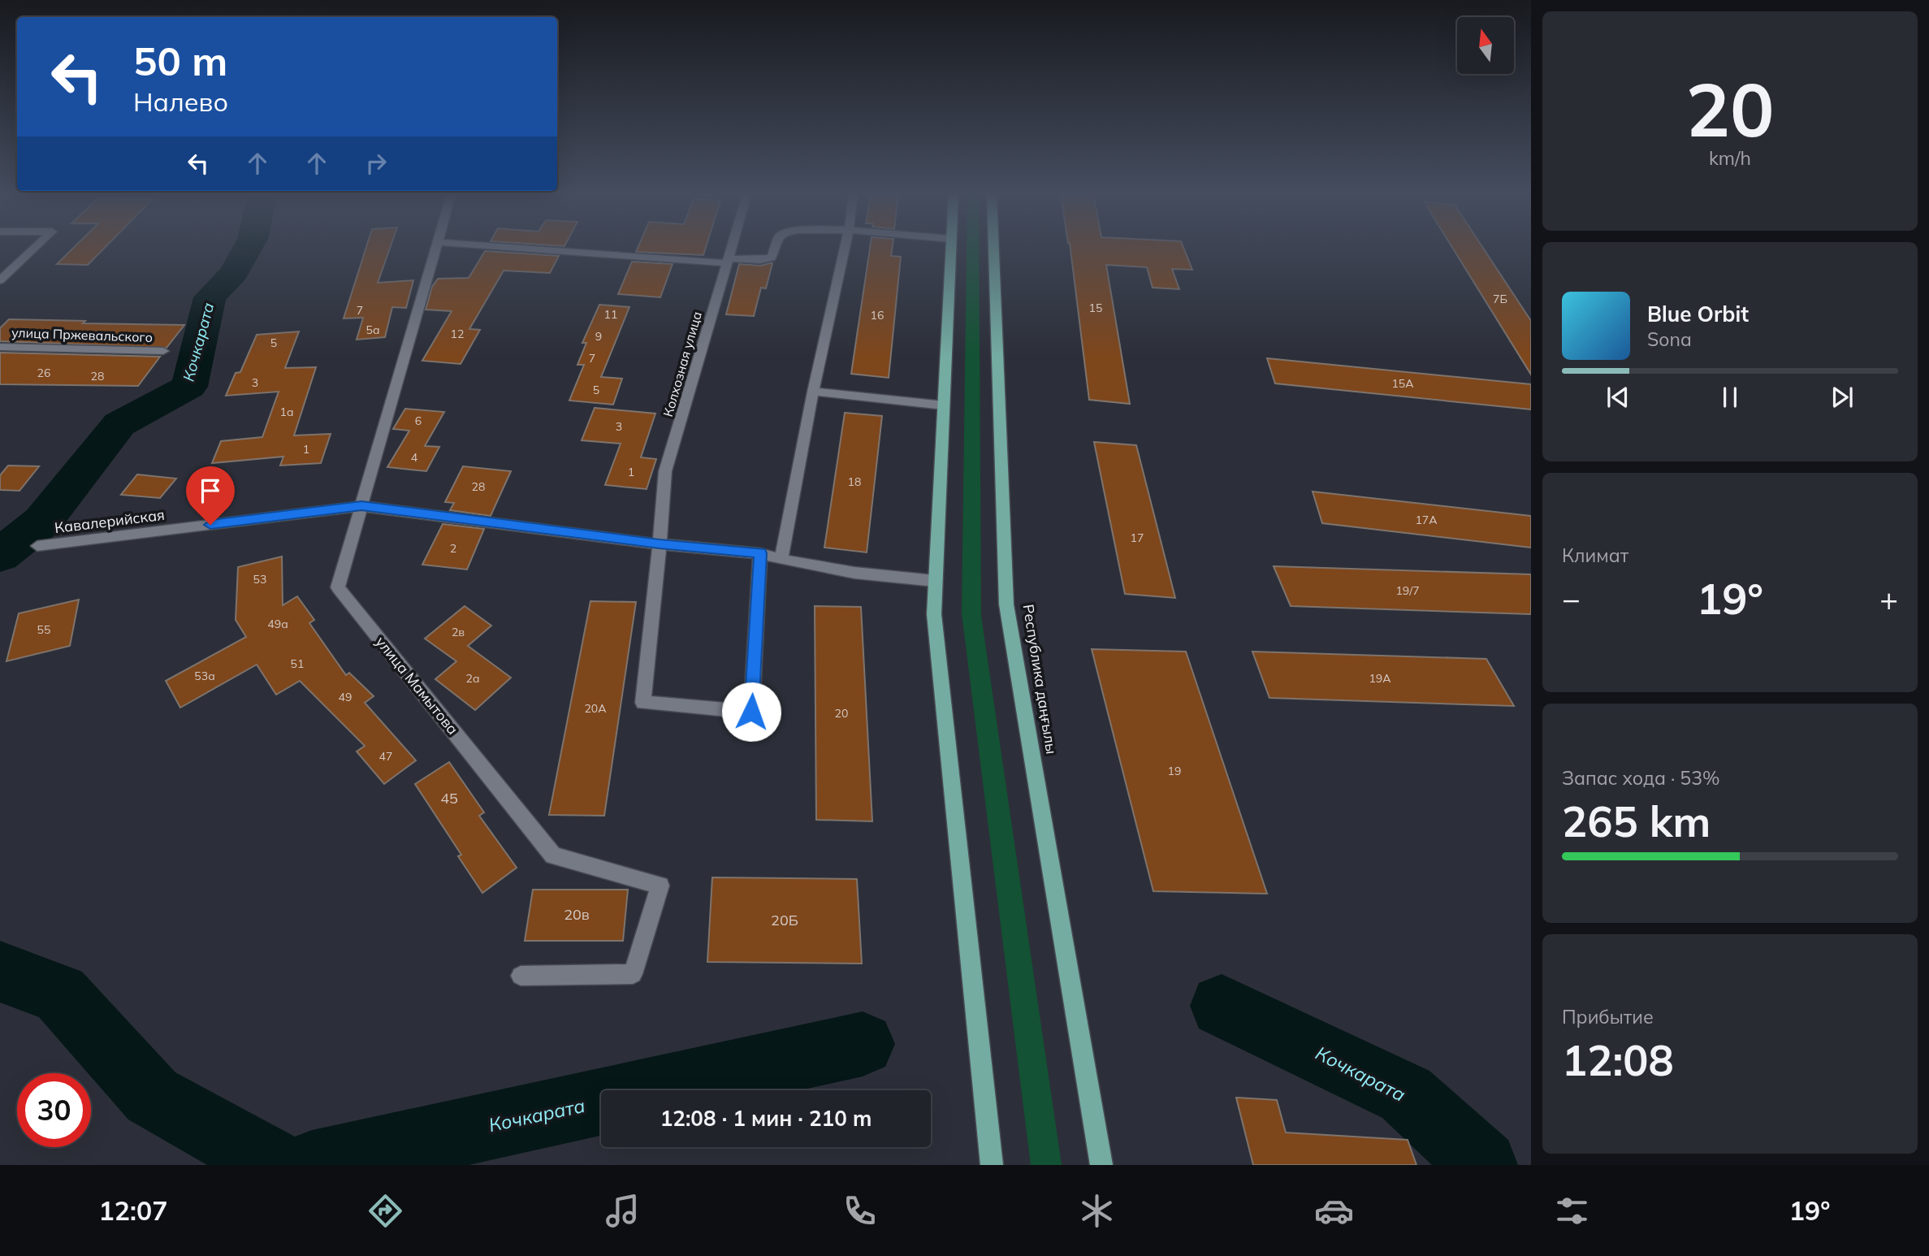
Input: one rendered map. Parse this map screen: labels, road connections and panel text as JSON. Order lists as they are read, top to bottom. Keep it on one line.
{"streets":{"main road":["Республика даңғылы"],"street":["улица Пржевальского","Колхозная улица","Кавалерийская","улица Мамытова"]},"crossings":[["Колхозная улица","Кавалерийская"],["Кавалерийская","улица Мамытова"]],"water":["Кочкарата"],"house_numbers":["7Б","15","7","11","16","5а","12","9","5","7","26","28","3","15А","5","1а","6","3","1","4","1","18","28","17А","17","2","53","19/7","49а","55","2в","51","53а","2а","19А","49","20А","20","47","19","45","20в","20Б"],"north":"top","page":{"tile":[["20","km/h"],"Климат",["Запас хода · 53%","265 km"],["Прибытие","12:08"]],"turn":["50 m","Налево"],"song":["Blue Orbit","Sona"],"heat":["−","19°","+"],"limit":"30","trip":"12:08 · 1 мин · 210 m","tabs":["12:07","19°"]}}
